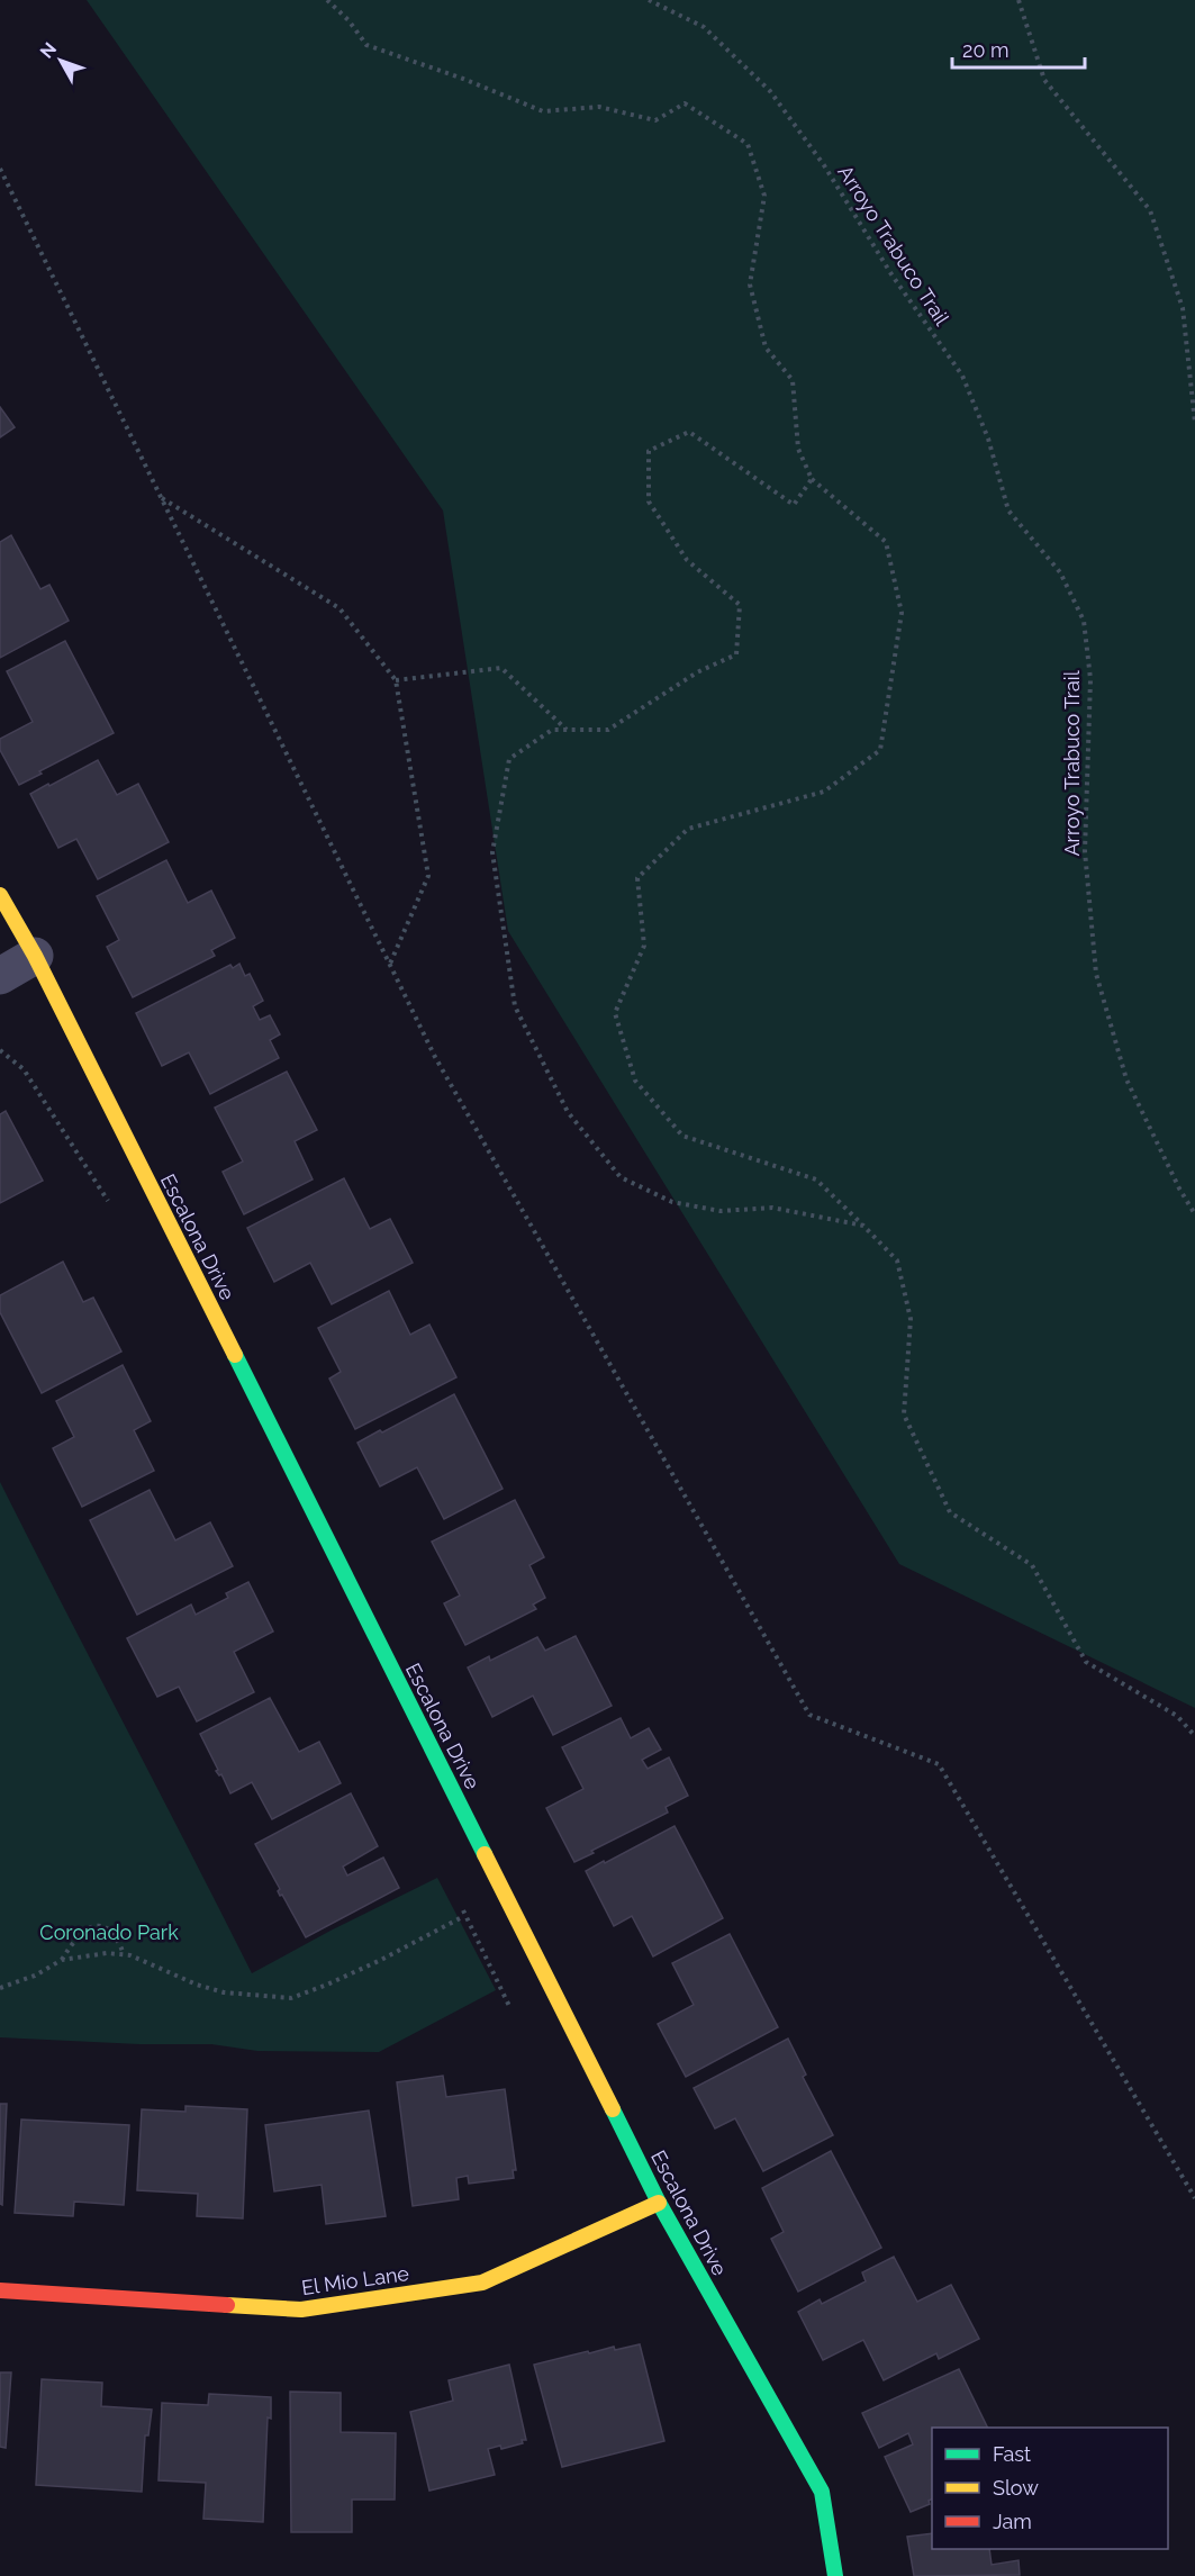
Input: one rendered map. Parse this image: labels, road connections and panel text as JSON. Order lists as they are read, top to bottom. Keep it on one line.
{"streets":{"street":["Escalona Drive","El Mio Lane"],"path":["Arroyo Trabuco Trail"]},"crossings":[["Escalona Drive","El Mio Lane"]],"parks":["Coronado Park"],"legend":["Fast","Slow","Jam"],"scale_bar":"20 m","north":"top left"}
